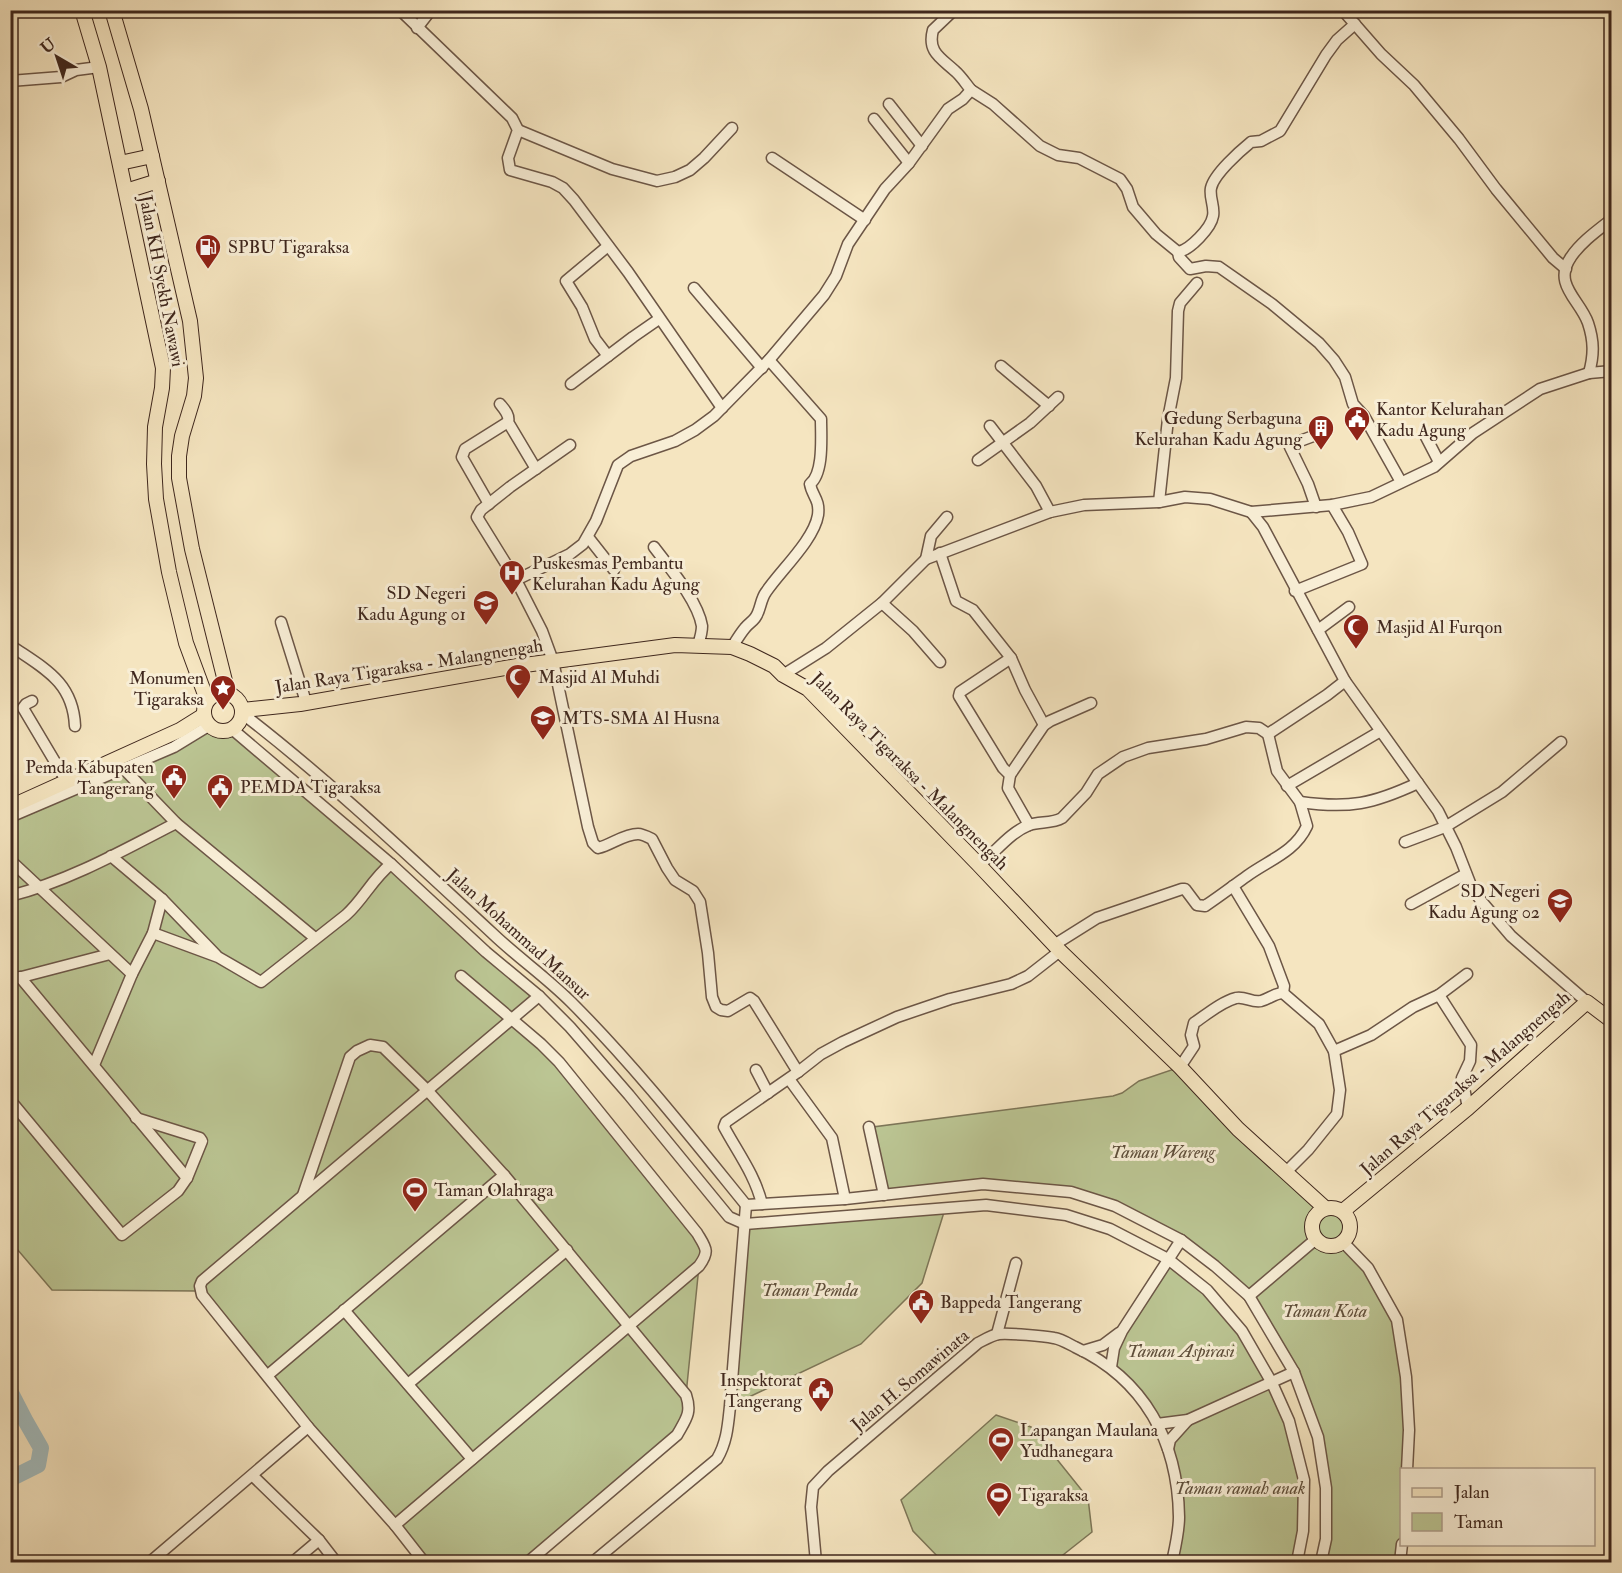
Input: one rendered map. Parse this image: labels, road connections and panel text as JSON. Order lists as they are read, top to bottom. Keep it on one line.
{"streets":{"main road":["Jalan KH Syekh Nawawi","Jalan Raya Tigaraksa - Malangnengah"],"street":["Jalan Mohammad Mansur","Jalan H. Somawinata"]},"crossings":[["Jalan KH Syekh Nawawi","Jalan Raya Tigaraksa - Malangnengah"],["Jalan KH Syekh Nawawi","Jalan Mohammad Mansur"],["Jalan Raya Tigaraksa - Malangnengah","Jalan Mohammad Mansur"]],"parks":["Taman Wareng","Taman Pemda","Taman Kota","Taman Aspirasi","Taman ramah anak"],"places":{"fuel station":["SPBU Tigaraksa"],"public building":["Kantor Kelurahan Kadu Agung","Pemda Kabupaten Tangerang","PEMDA Tigaraksa","Bappeda Tangerang","Inspektorat Tangerang"],"building":["Gedung Serbaguna Kelurahan Kadu Agung"],"hospital":["Puskesmas Pembantu Kelurahan Kadu Agung"],"school or university":["SD Negeri Kadu Agung 01","MTS-SMA Al Husna","SD Negeri Kadu Agung 02"],"mosque":["Masjid Al Furqon","Masjid Al Muhdi"],"place":["Monumen Tigaraksa"],"sports":["Taman Olahraga","Lapangan Maulana Yudhanegara","Tigaraksa"]},"legend":["Jalan","Taman"],"north":"top left"}
